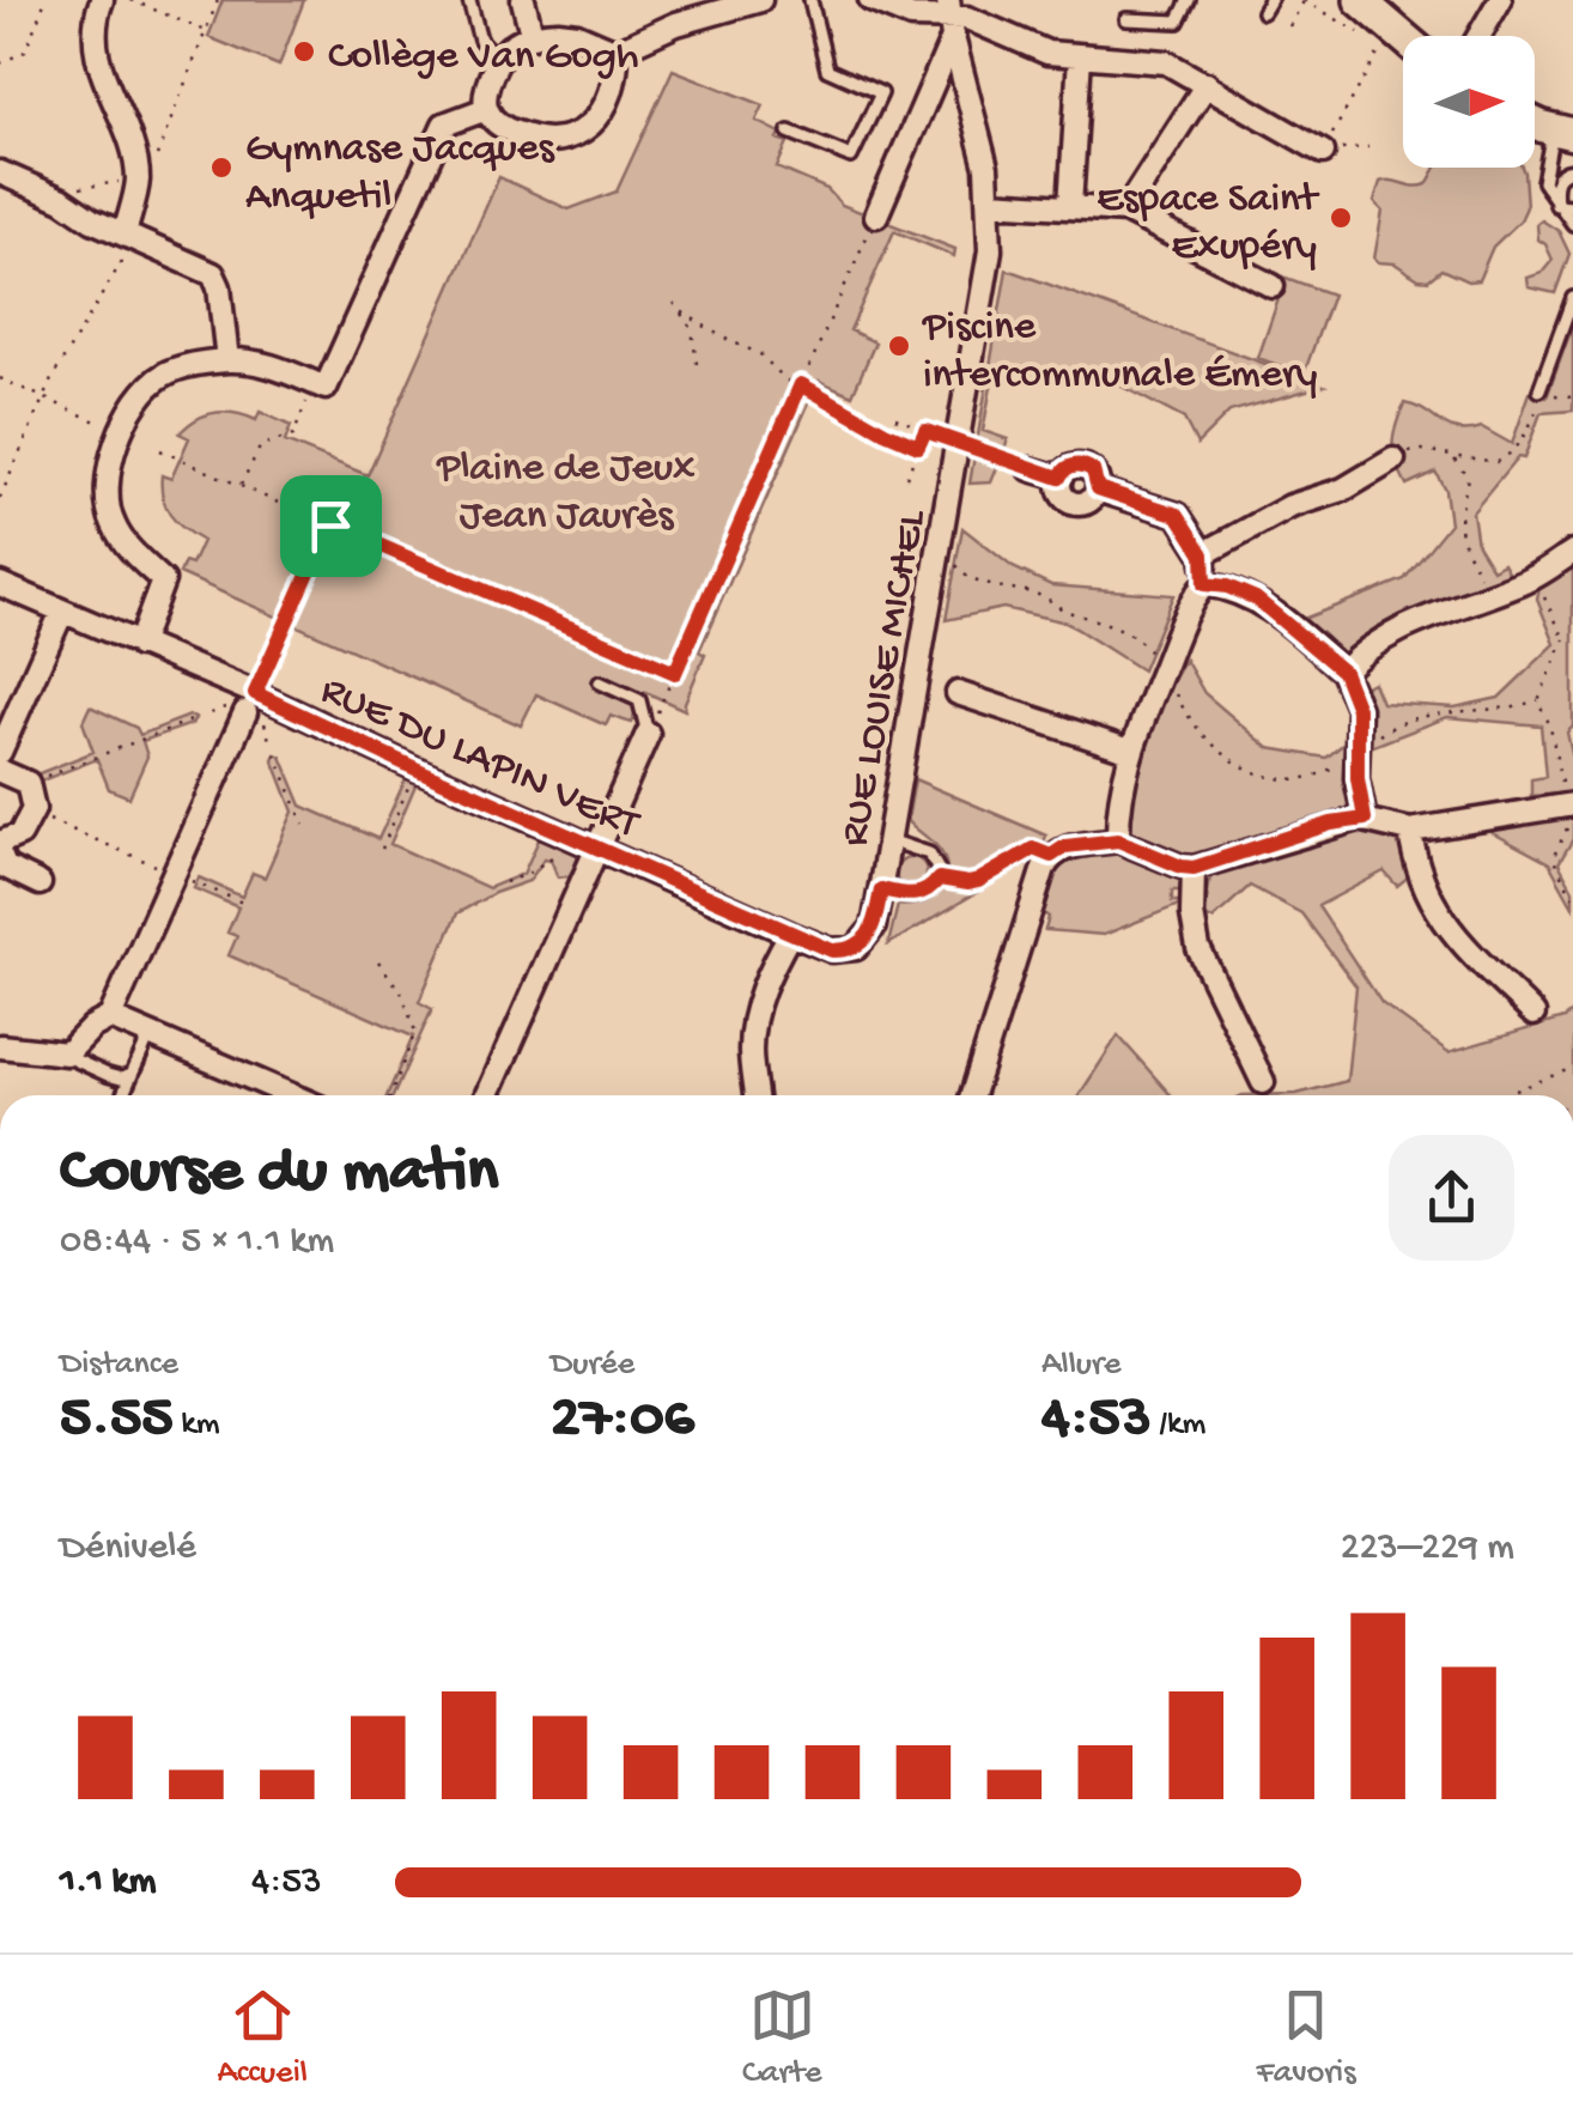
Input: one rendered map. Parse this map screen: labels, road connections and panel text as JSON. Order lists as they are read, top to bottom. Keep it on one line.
{"streets":{"street":["RUE LOUISE MICHEL","RUE DU LAPIN VERT"]},"crossings":[["RUE LOUISE MICHEL","RUE DU LAPIN VERT"]],"parks":["Plaine de Jeux Jean Jaurès"],"places":["Collège Van Gogh","Gymnase Jacques Anquetil","Espace Saint Exupéry","Piscine intercommunale Émery"],"north":"right","page":{"heading":["Course du matin","08:44 · 5 × 1.1 km"],"stats":[["Distance","5.55 km"],["Durée","27:06"],["Allure","4:53 /km"]],"chart":["Dénivelé","223–229 m"],"list":[{"name":"1.1 km","note":"4:53"}],"tabs":["Accueil","Carte","Favoris"]}}
